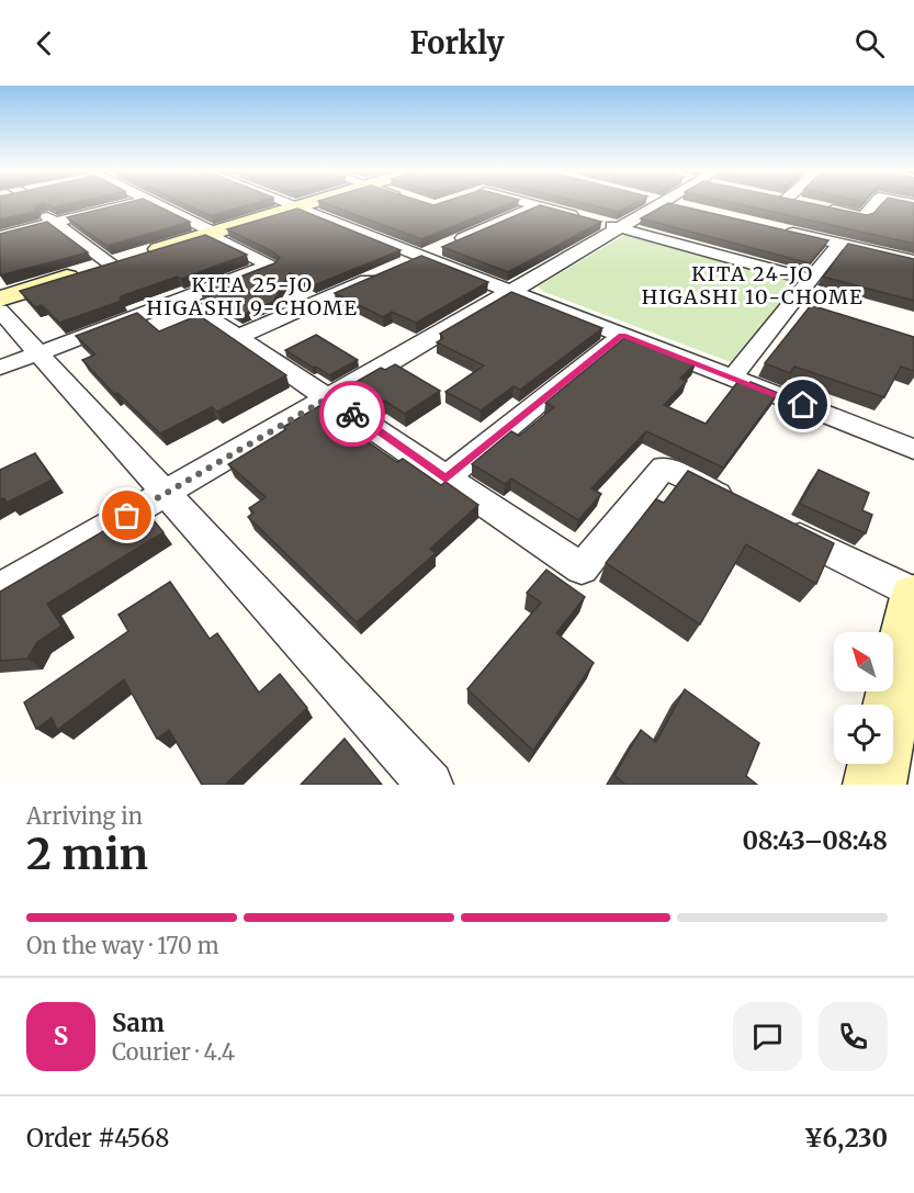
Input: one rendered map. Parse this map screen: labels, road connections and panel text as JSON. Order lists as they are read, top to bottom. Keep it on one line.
{"districts":["KITA 24-JO HIGASHI 10-CHOME","KITA 25-JO HIGASHI 9-CHOME"],"north":"top left","page":{"header":"Forkly","heading":["2 min","Arriving in","08:43–08:48"],"panel":["Sam","Courier · 4.4","Order #4568","¥6,230"],"bar":"On the way · 170 m","round":"S"}}
